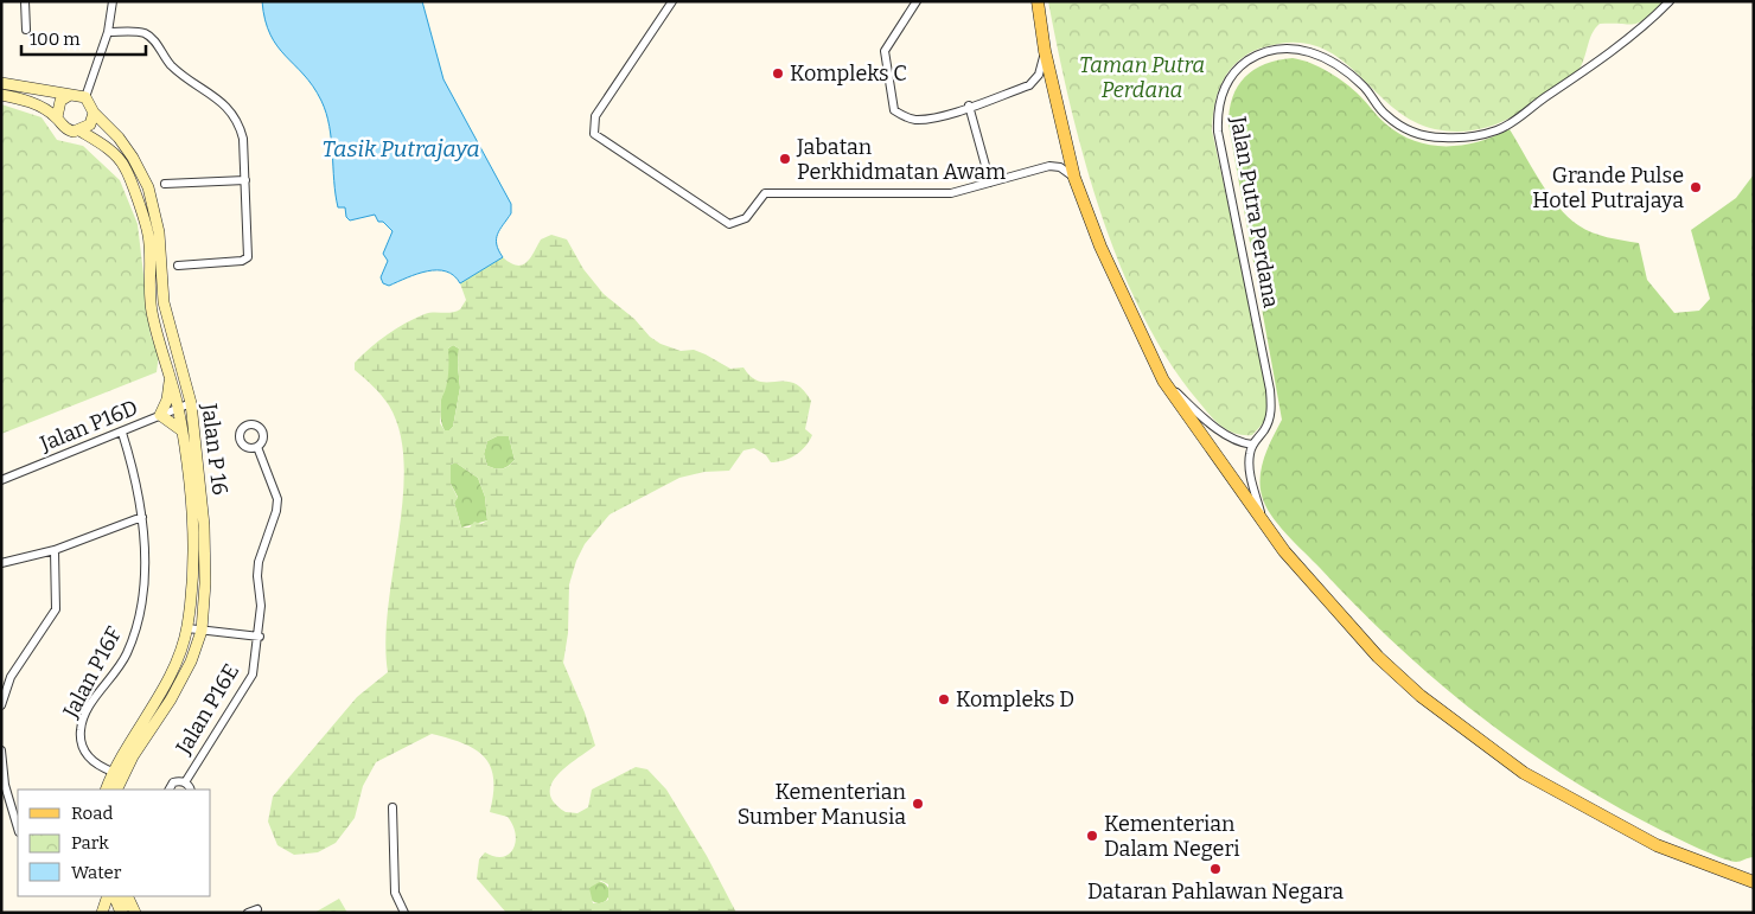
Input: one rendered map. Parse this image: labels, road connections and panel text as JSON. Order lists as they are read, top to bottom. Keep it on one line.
{"streets":{"street":["Jalan Putra Perdana","Jalan P16D","Jalan P 16","Jalan P16F","Jalan P16E"]},"crossings":[["Jalan P16D","Jalan P 16"],["Jalan P16D","Jalan P16F"],["Jalan P 16","Jalan P16F"]],"water":["Tasik Putrajaya"],"parks":["Taman Putra Perdana"],"places":["Kompleks C","Jabatan Perkhidmatan Awam","Grande Pulse Hotel Putrajaya","Kompleks D","Kementerian Sumber Manusia","Kementerian Dalam Negeri","Dataran Pahlawan Negara"],"legend":["Road","Park","Water"],"scale_bar":"100 m"}
